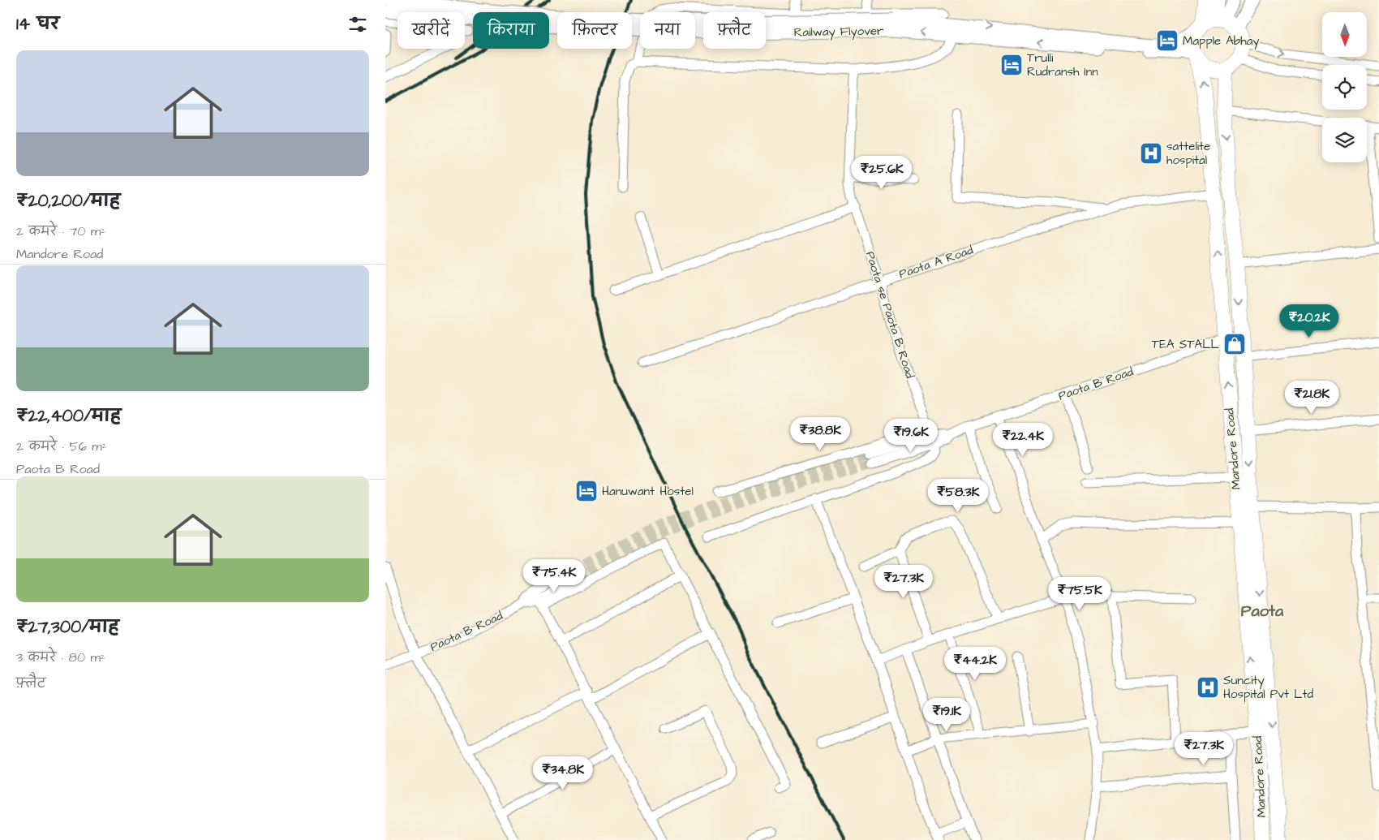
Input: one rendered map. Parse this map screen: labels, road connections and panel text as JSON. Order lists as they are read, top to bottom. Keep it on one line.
{"streets":{"highway":["Mandore Road"],"main road":["Railway Flyover"],"street":["Paota A Road","Paota se Paota B Road","Paota B Road"]},"crossings":[["Paota A Road","Paota se Paota B Road"],["Paota A Road","Mandore Road"],["Paota se Paota B Road","Paota B Road"],["Paota B Road","Mandore Road"]],"districts":["Paota"],"places":{"hotel":["Mapple Abhay","Trulli Rudransh Inn","Hanuwant Hostel"],"hospital":["sattelite hospital","Suncity Hospital Pvt Ltd"],"shop":["TEA STALL"]},"north":"bottom","page":{"heading":"14 घर","chip":["खरीदें","किराया","फ़िल्टर","नया","फ़्लैट"],"list":[{"name":"₹20,200/माह","note":"2 कमरे · 70 m² · Mandore Road"},{"name":"₹22,400/माह","note":"2 कमरे · 56 m² · Paota B Road"},{"name":"₹27,300/माह","note":"3 कमरे · 80 m² · फ़्लैट"}],"price":["₹25.6K","₹20.2K","₹21.8K","₹38.8K","₹19.6K","₹22.4K","₹58.3K","₹75.4K","₹27.3K","₹75.5K","₹44.2K","₹19.1K","₹27.3K","₹34.8K"]}}
